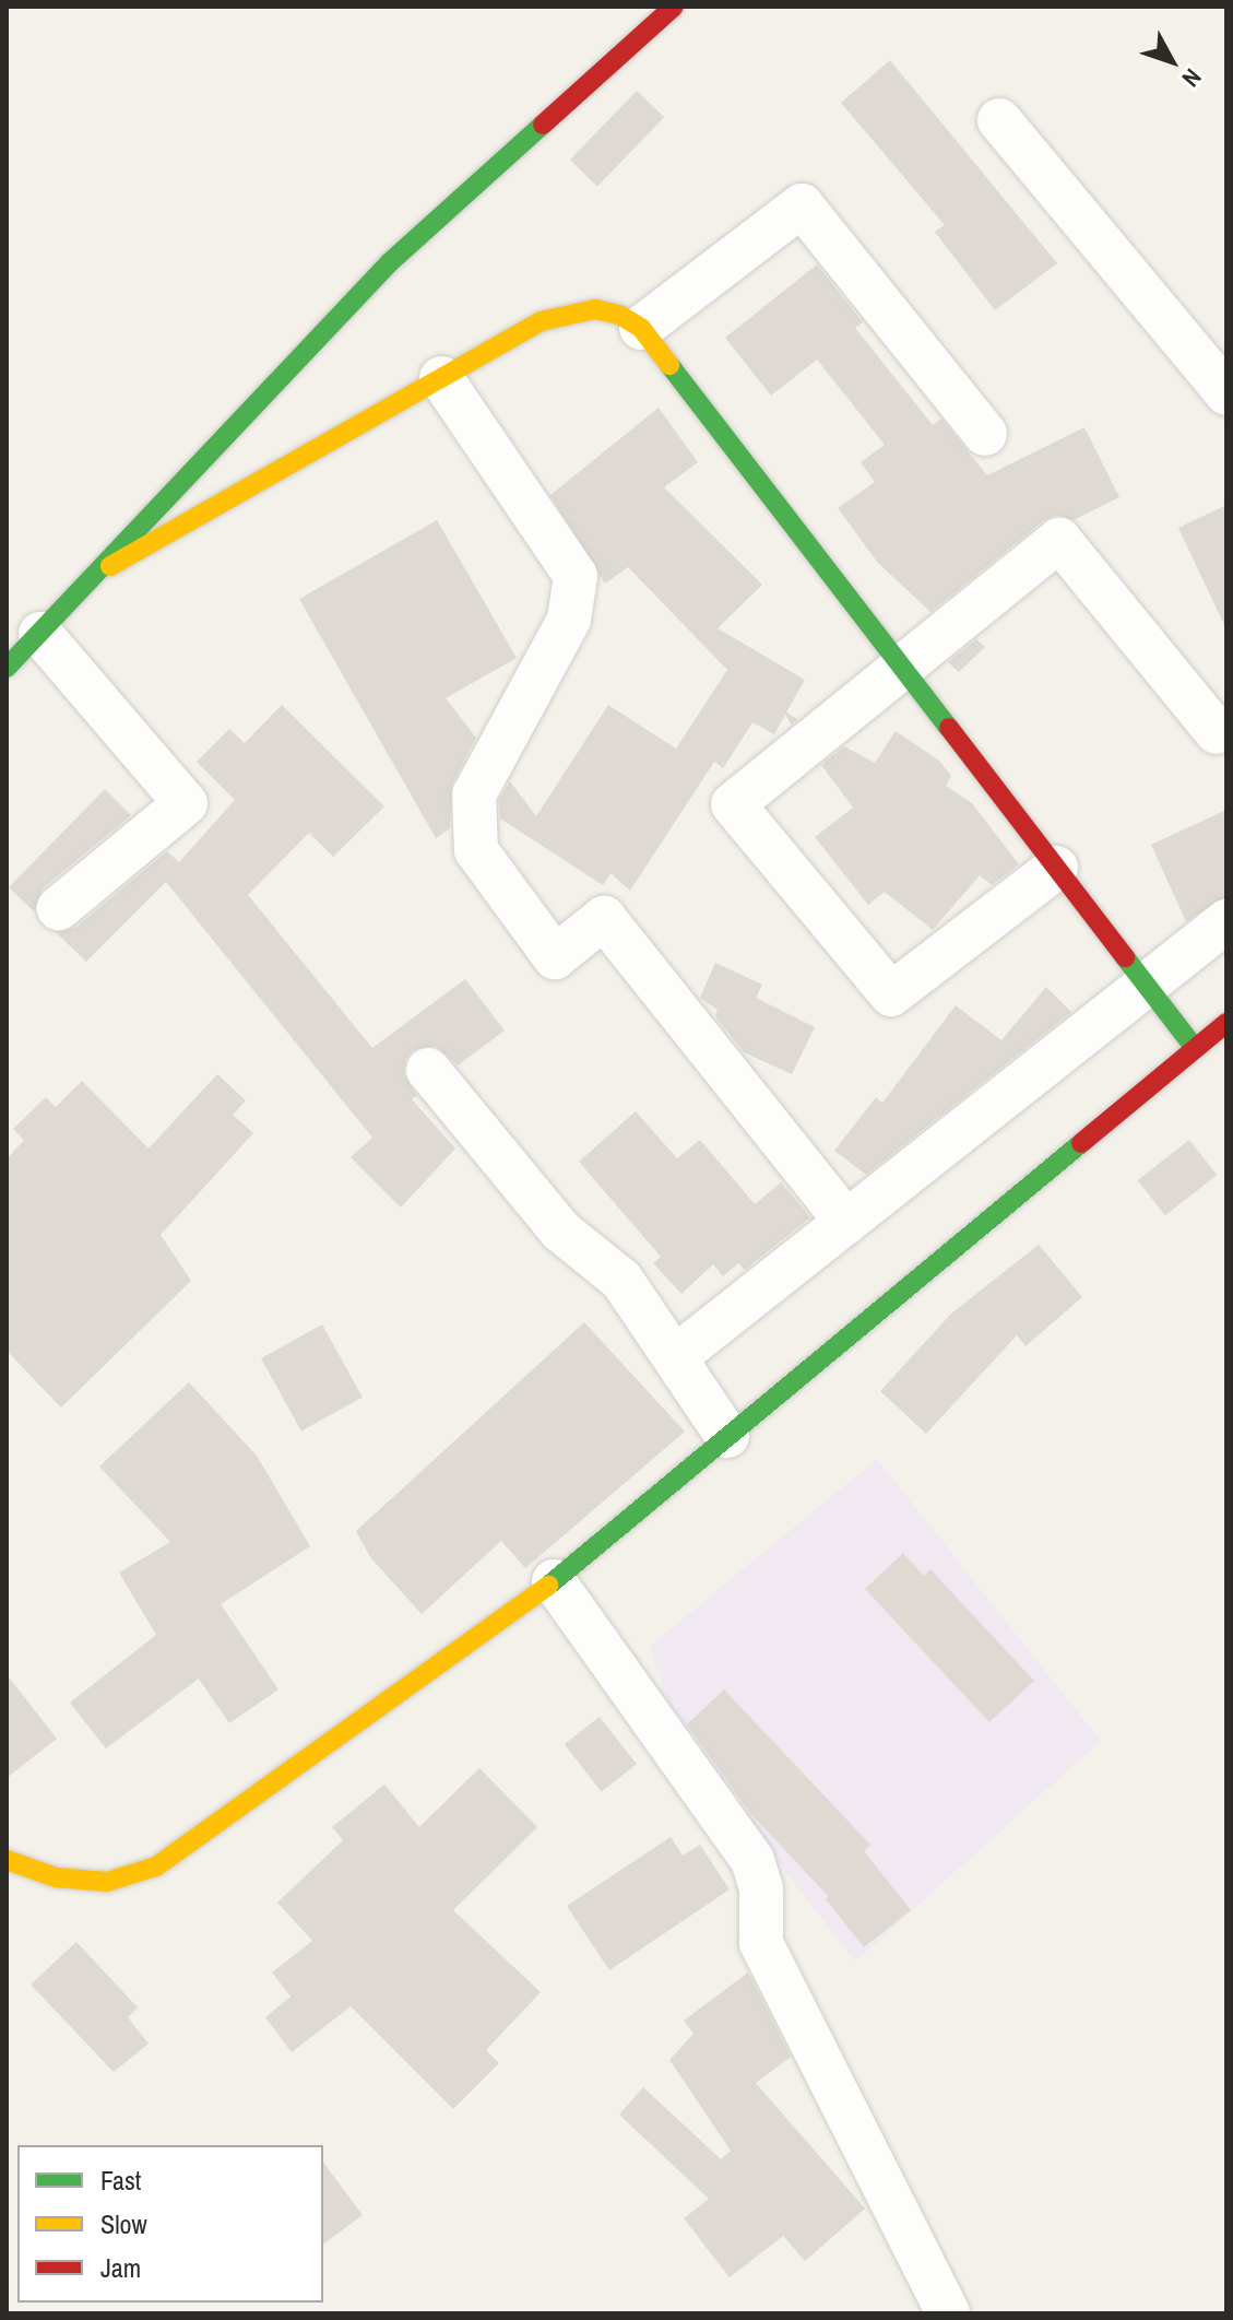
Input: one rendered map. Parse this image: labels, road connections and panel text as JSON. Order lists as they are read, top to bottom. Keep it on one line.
{"legend":["Fast","Slow","Jam"],"north":"bottom right"}
